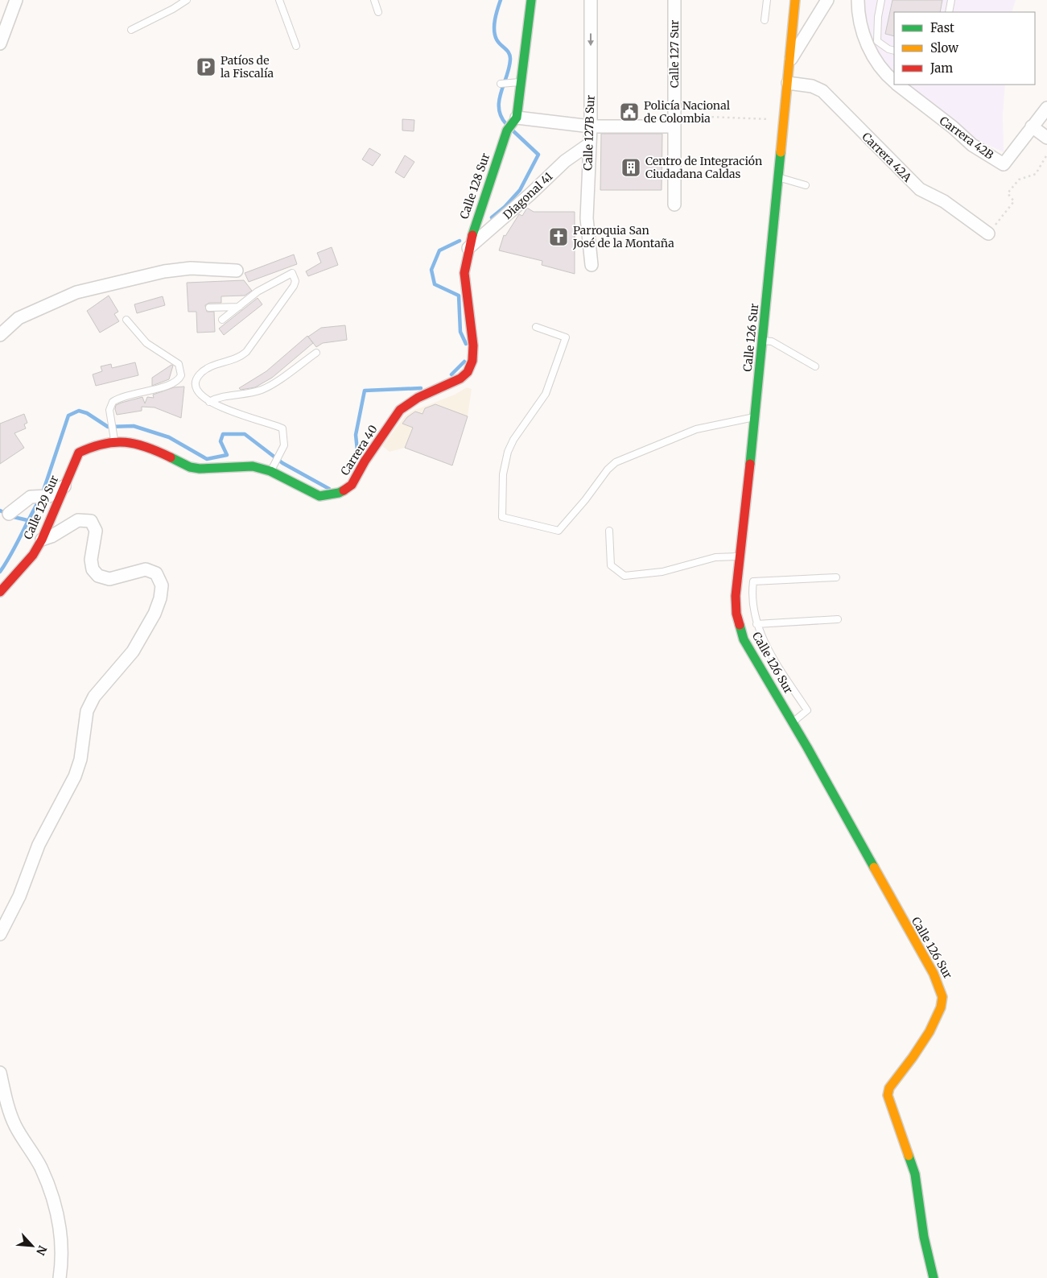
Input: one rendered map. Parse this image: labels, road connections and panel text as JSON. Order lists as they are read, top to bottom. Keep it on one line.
{"streets":{"street":["Calle 127 Sur","Calle 127B Sur","Carrera 42B","Carrera 42A","Calle 128 Sur","Diagonal 41","Calle 126 Sur","Carrera 40","Calle 129 Sur"]},"crossings":[["Calle 127B Sur","Diagonal 41"],["Carrera 42A","Calle 126 Sur"],["Calle 128 Sur","Diagonal 41"],["Calle 128 Sur","Carrera 40"],["Carrera 40","Calle 129 Sur"]],"one_way":["Calle 127B Sur"],"places":{"parking":["Patíos de la Fiscalía"],"public building":["Policía Nacional de Colombia"],"building":["Centro de Integración Ciudadana Caldas"],"church":["Parroquia San José de la Montaña"]},"legend":["Fast","Slow","Jam"],"north":"bottom right"}
